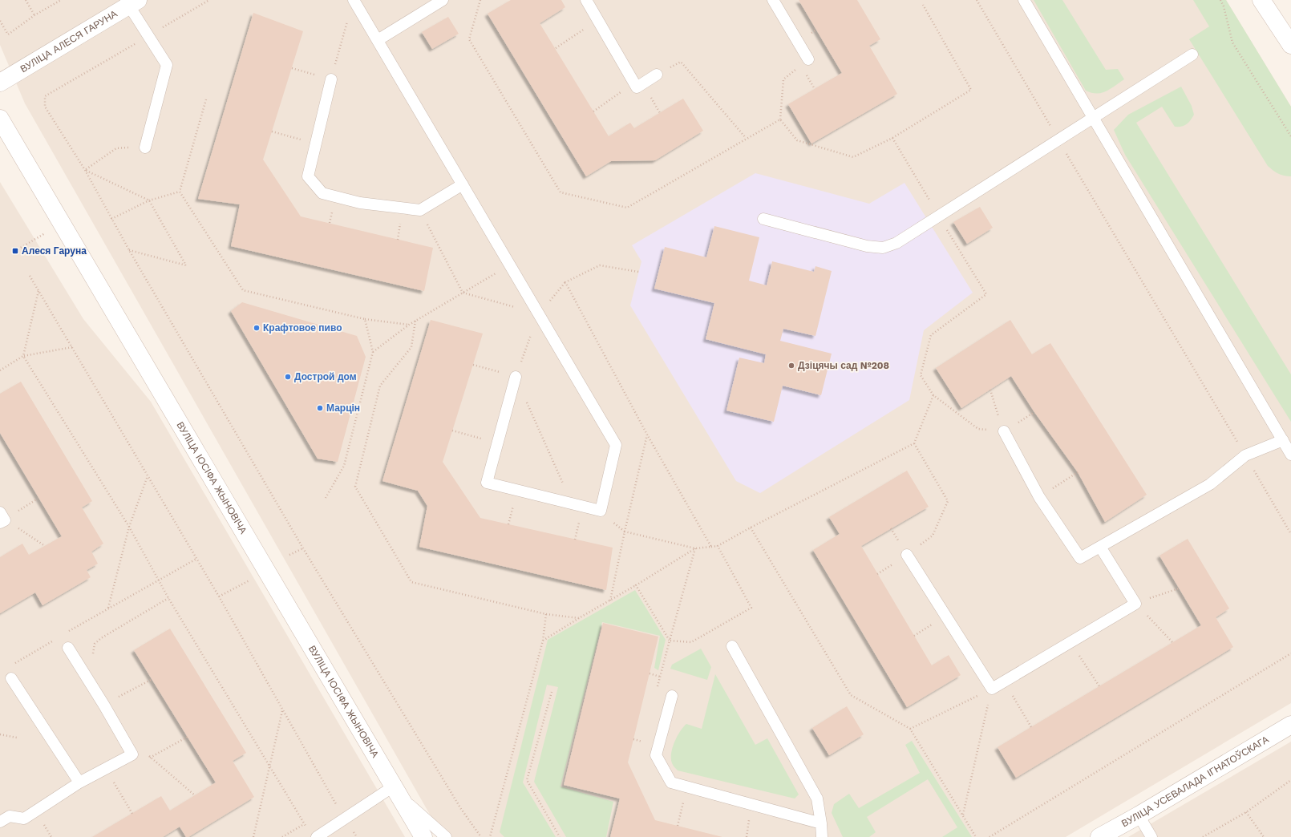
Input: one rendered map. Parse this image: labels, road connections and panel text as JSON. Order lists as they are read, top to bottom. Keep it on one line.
{"streets":{"main road":["ВУЛІЦА АЛЕСЯ ГАРУНА","ВУЛІЦА ІОСІФА ЖЫНОВІЧА","ВУЛІЦА УСЕВАЛАДА ІГНАТОЎСКАГА"]},"places":{"transit":["Алеся Гаруна"],"other":["Крафтовое пиво","Дзіцячы сад №208","Дострой дом","Марцін"]}}
